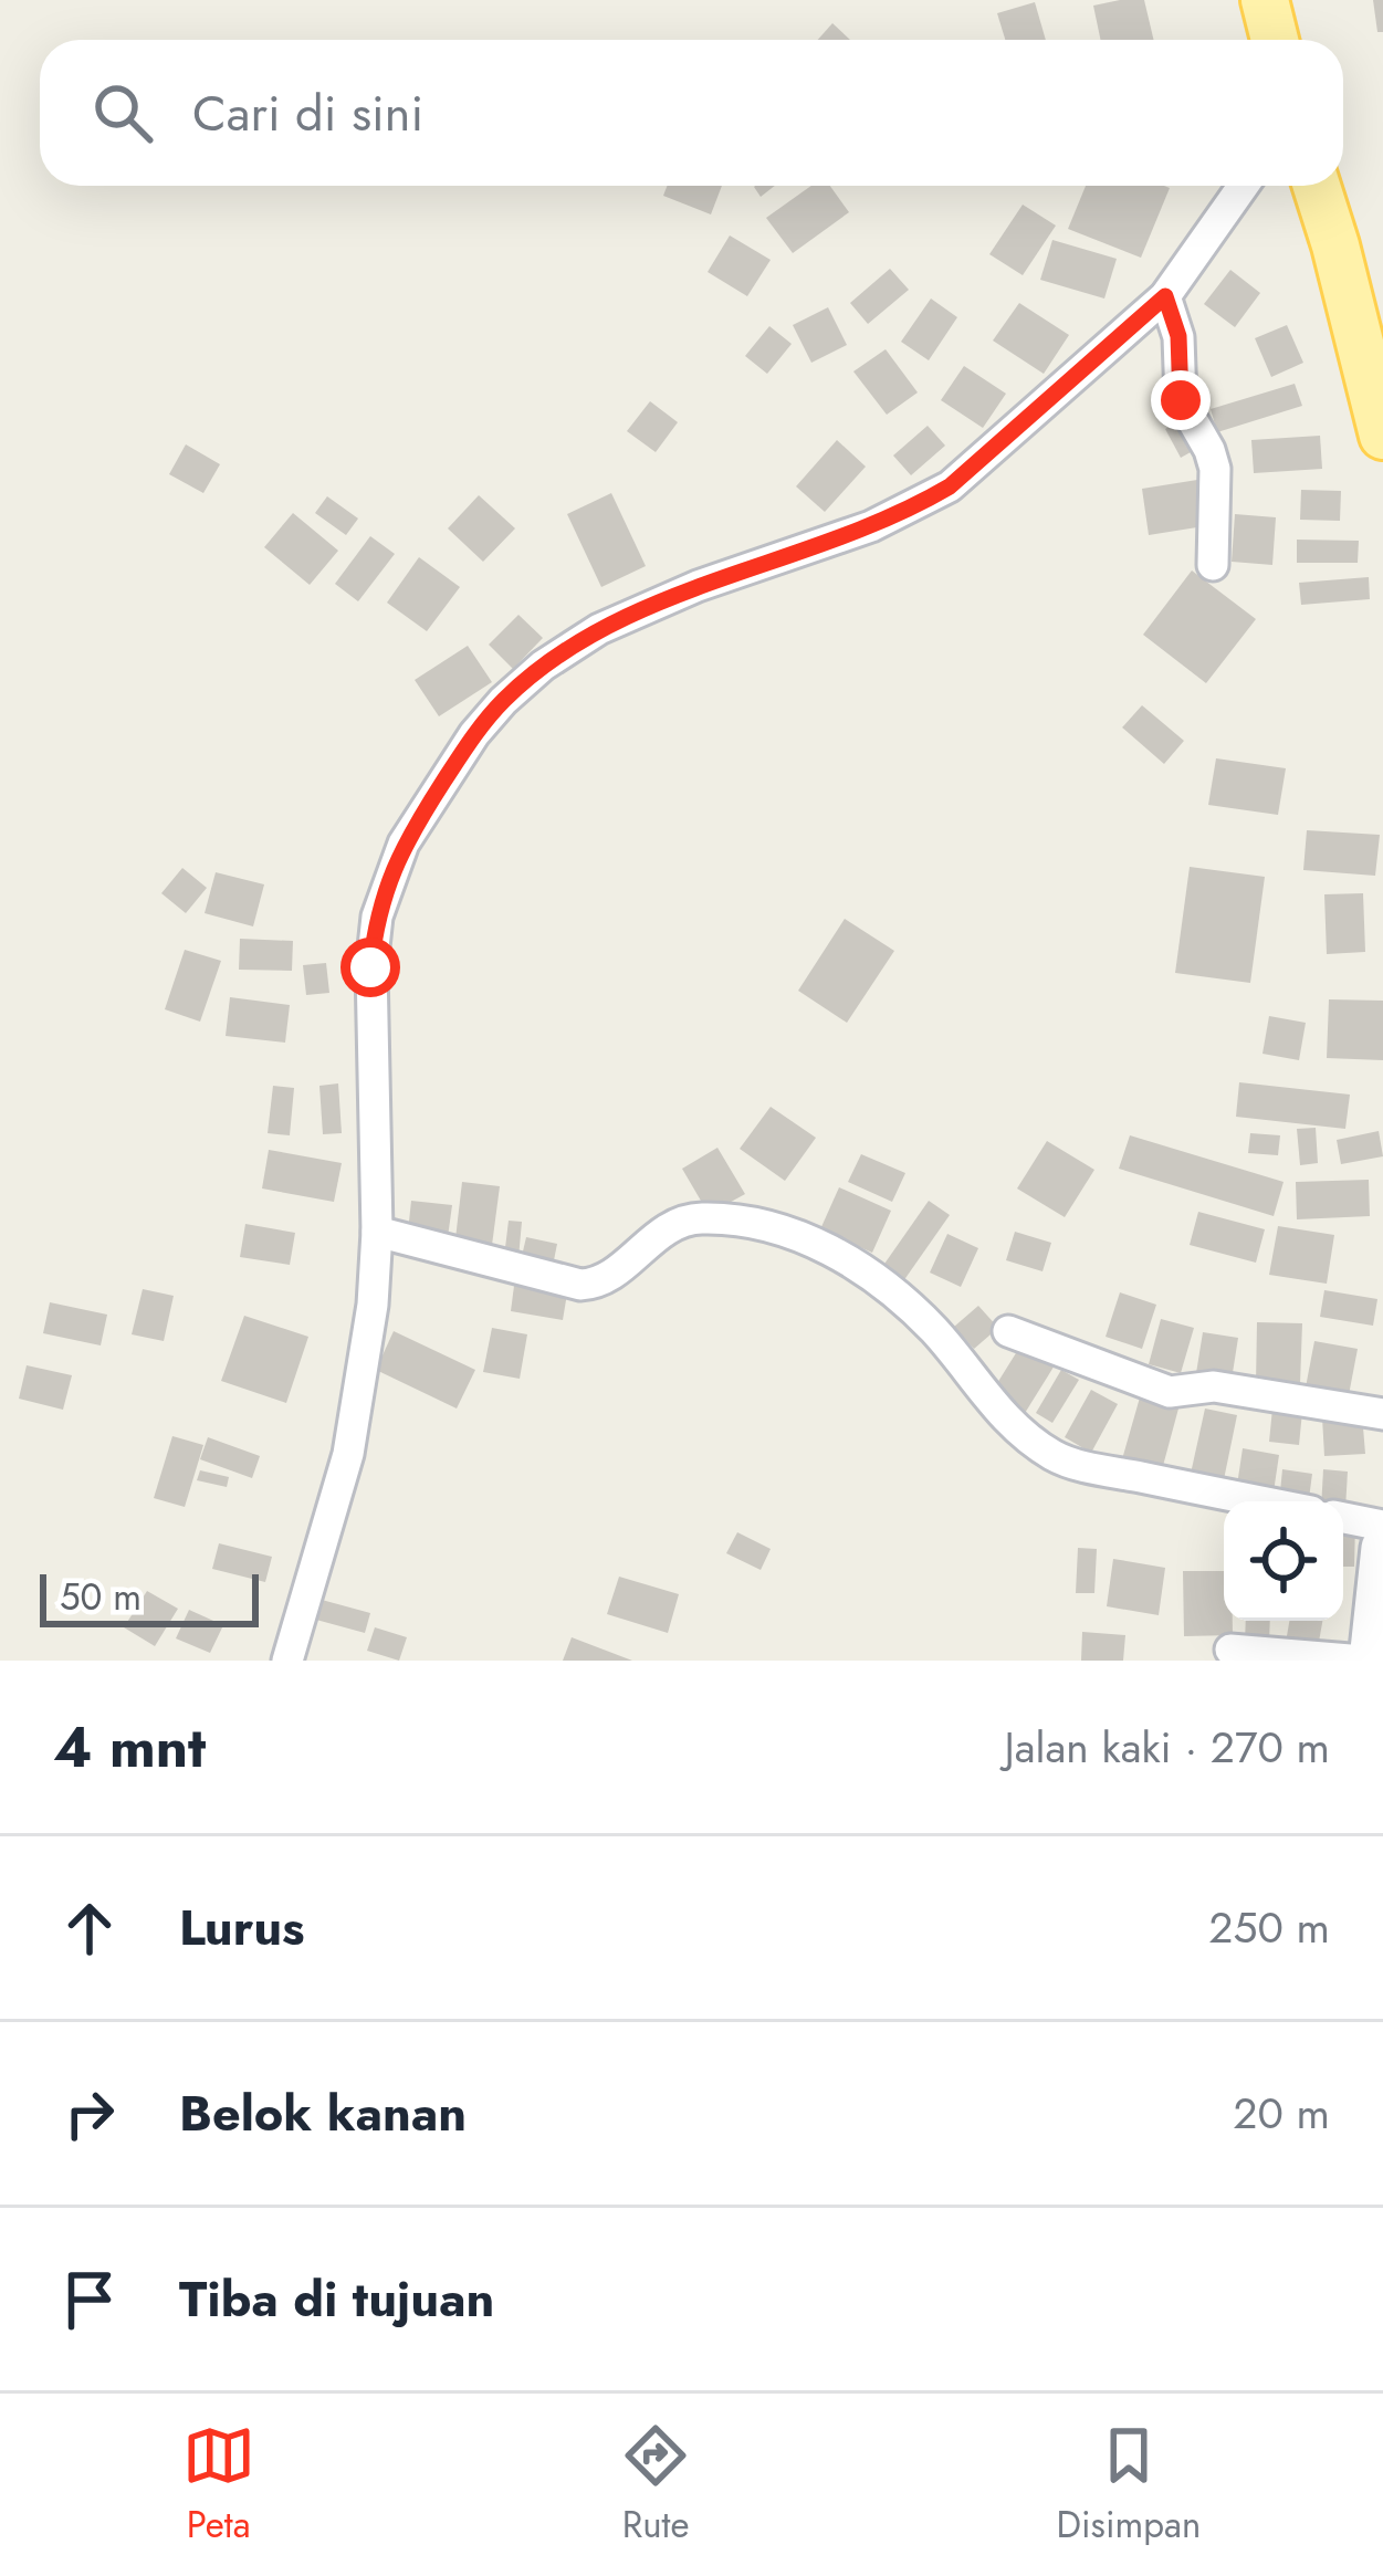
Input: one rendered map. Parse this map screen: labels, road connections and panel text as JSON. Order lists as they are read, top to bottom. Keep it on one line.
{"scale_bar":"50 m","page":{"search":"Cari di sini","scale":"50 m","heading":["4 mnt","Jalan kaki · 270 m"],"list":[["Lurus","250 m"],["Belok kanan","20 m"],"Tiba di tujuan"],"nav":["Peta","Rute","Disimpan"]}}
